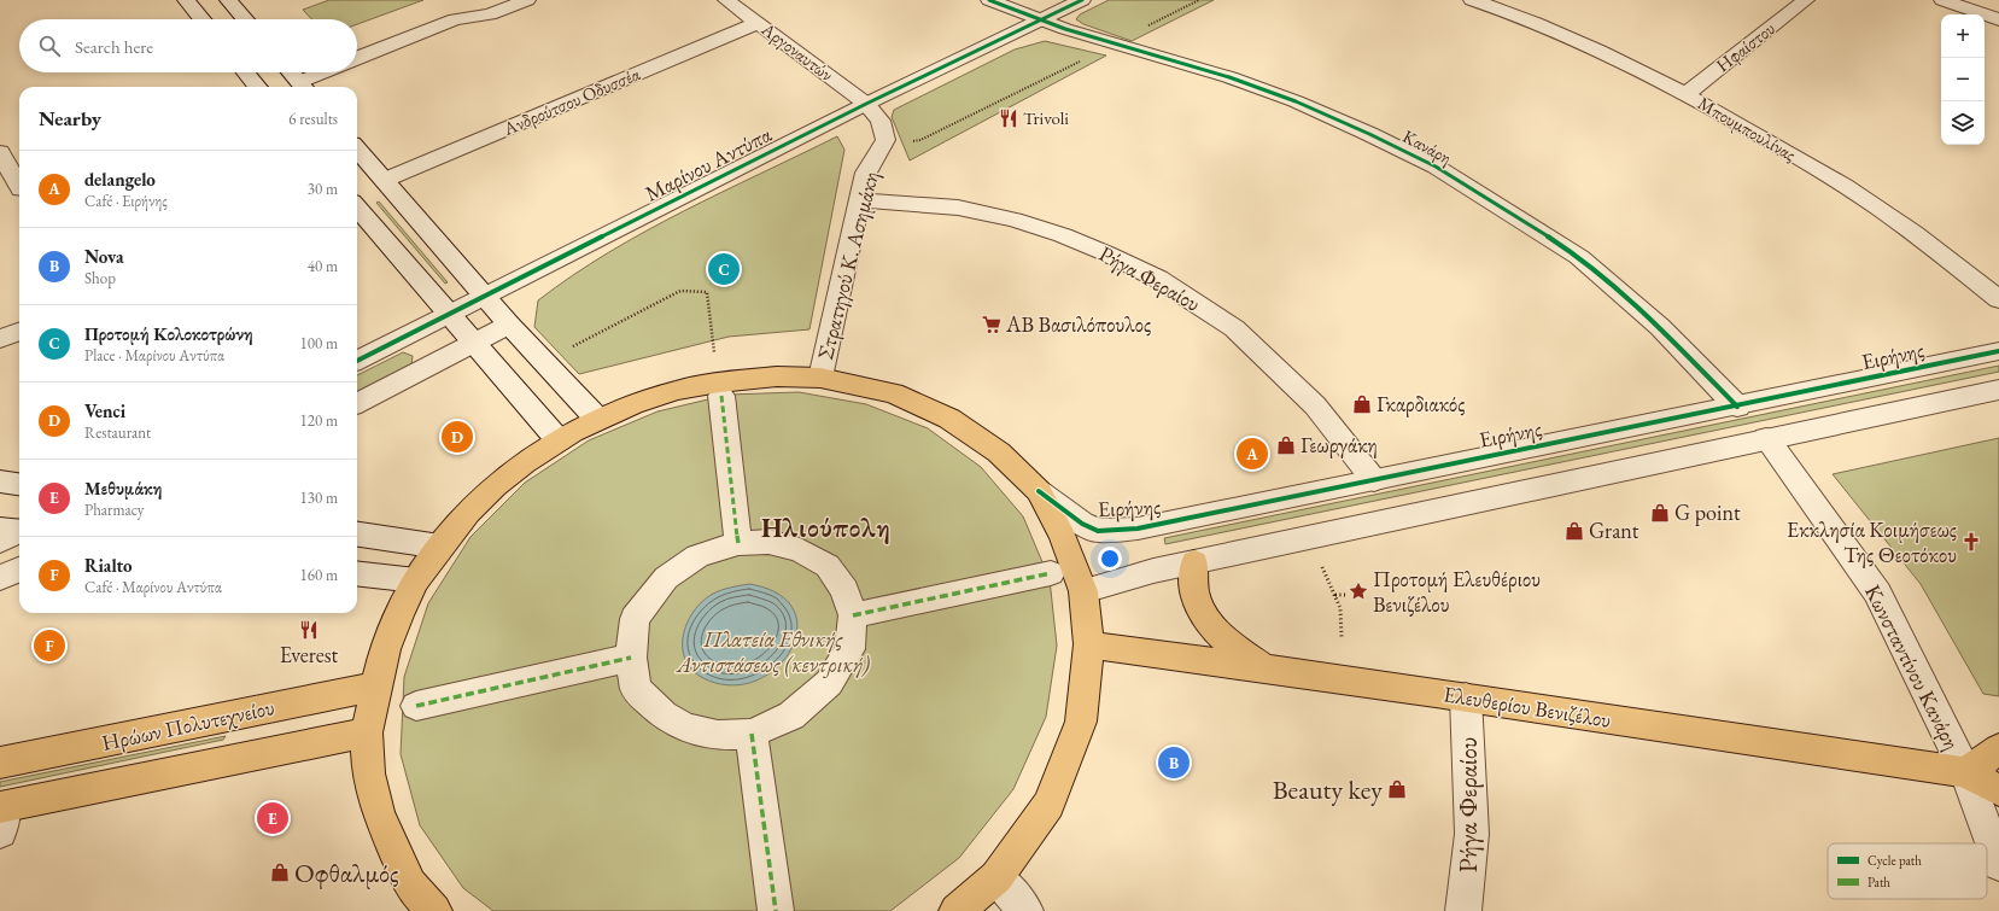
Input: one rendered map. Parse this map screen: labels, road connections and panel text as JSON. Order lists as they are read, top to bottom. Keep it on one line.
{"streets":{"main road":["Ελευθερίου Βενιζέλου","Ηρώων Πολυτεχνείου"],"street":["Ηφαίστου","Αργοναυτών","Ανδρούτσου Οδυσσέα","Μπουμπουλίνας","Κανάρη","Μαρίνου Αντύπα","Στρατηγού Κ. Ασημάκη","Ρήγα Φεραίου","Ειρήνης","Κωνσταντίνου Κανάρη"]},"crossings":[["Ηφαίστου","Μπουμπουλίνας"],["Αργοναυτών","Ανδρούτσου Οδυσσέα"],["Αργοναυτών","Μαρίνου Αντύπα"],["Αργοναυτών","Στρατηγού Κ. Ασημάκη"],["Κανάρη","Μαρίνου Αντύπα"],["Κανάρη","Ειρήνης"],["Μαρίνου Αντύπα","Στρατηγού Κ. Ασημάκη"],["Στρατηγού Κ. Ασημάκη","Ρήγα Φεραίου"],["Ρήγα Φεραίου","Ειρήνης"],["Ρήγα Φεραίου","Ελευθερίου Βενιζέλου"],["Κωνσταντίνου Κανάρη","Ελευθερίου Βενιζέλου"]],"districts":["Ηλιούπολη"],"parks":["Πλατεία Εθνικής Αντιστάσεως (κεντρική)"],"places":{"restaurant":["Trivoli","Everest"],"supermarket":["ΑΒ Βασιλόπουλος"],"shop":["Γκαρδιακός","Γεωργάκη","G point","Grant","Beauty key","Οφθαλμός"],"church":["Εκκλησία Κοιμήσεως Της Θεοτόκου"],"place":["Προτομή Ελευθέριου Βενιζέλου"]},"legend":["Cycle path","Path"],"page":{"map_buttons":["+","−"],"search":"Search here","heading":["Nearby","6 results"],"list":[{"mark":"A","name":"delangelo","note":"Café · Ειρήνης","value":"30 m"},{"mark":"B","name":"Nova","note":"Shop","value":"40 m"},{"mark":"C","name":"Προτομή Κολοκοτρώνη","note":"Place · Μαρίνου Αντύπα","value":"100 m"},{"mark":"D","name":"Venci","note":"Restaurant","value":"120 m"},{"mark":"E","name":"Μεθυμάκη","note":"Pharmacy","value":"130 m"},{"mark":"F","name":"Rialto","note":"Café · Μαρίνου Αντύπα","value":"160 m"}],"pins":["C","D","A","F","B","E"]}}
